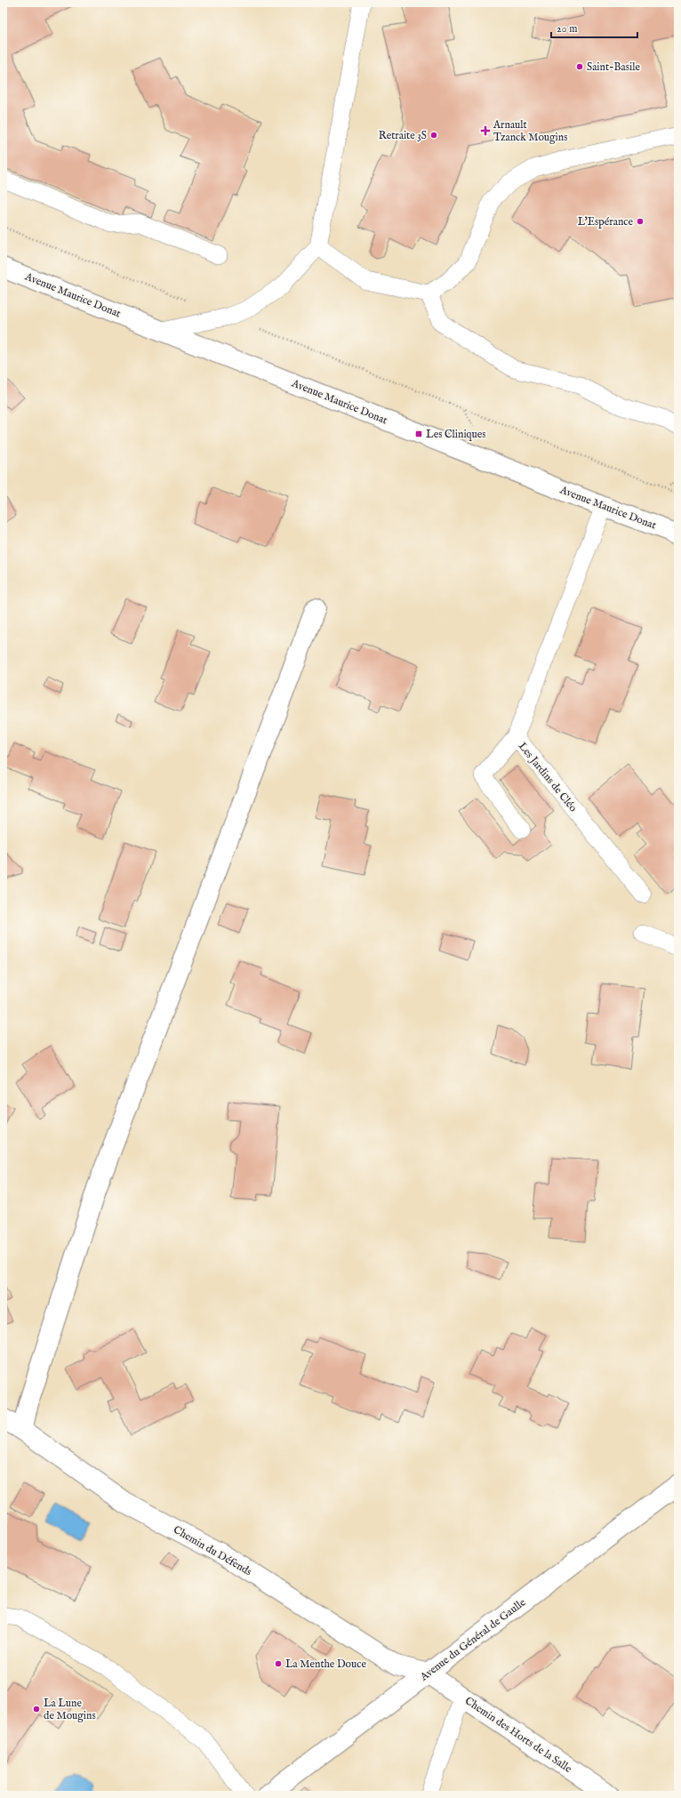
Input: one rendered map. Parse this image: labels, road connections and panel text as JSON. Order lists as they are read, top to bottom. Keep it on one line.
{"streets":{"street":["Avenue Maurice Donat","Chemin du Défends","Avenue du Général de Gaulle","Chemin des Horts de la Salle"],"lane":["Les Jardins de Cléo"]},"crossings":[["Avenue Maurice Donat","Les Jardins de Cléo"],["Chemin du Défends","Avenue du Général de Gaulle"],["Chemin du Défends","Chemin des Horts de la Salle"],["Avenue du Général de Gaulle","Chemin des Horts de la Salle"]],"places":{"other":["Saint-Basile","Retraite 3S","L'Espérance","La Menthe Douce","La Lune de Mougins"],"health":["Arnault Tzanck Mougins"],"transit":["Les Cliniques"]},"scale_bar":"20 m"}
